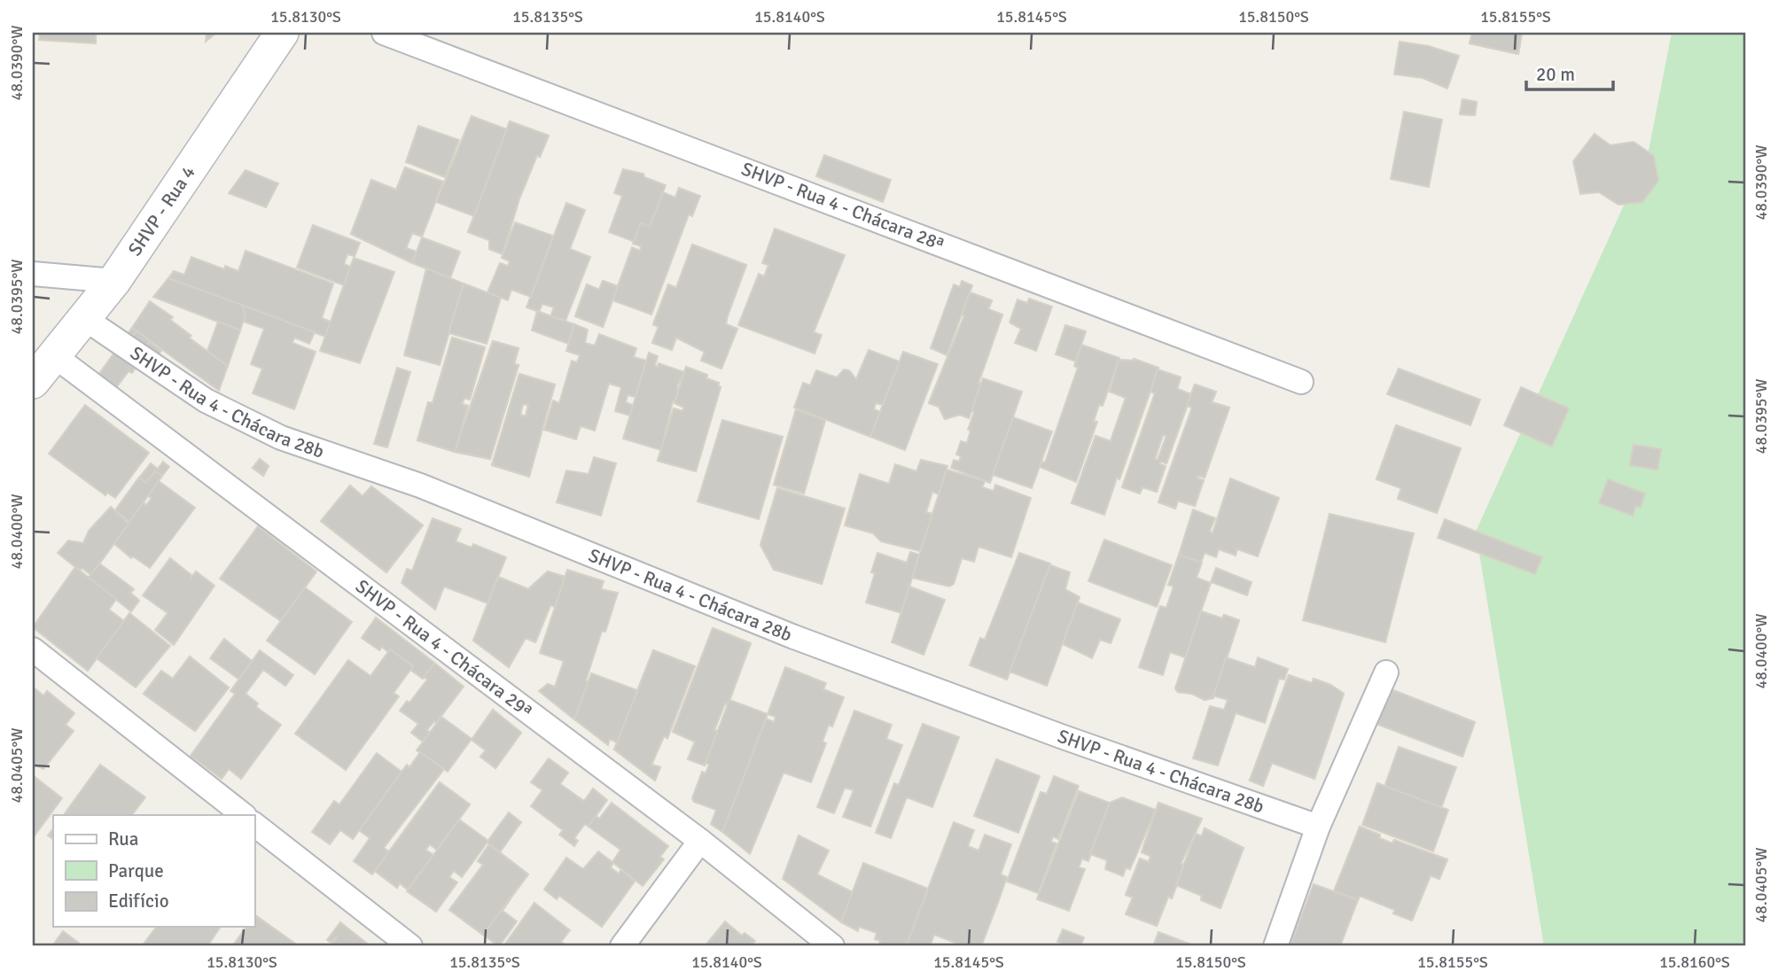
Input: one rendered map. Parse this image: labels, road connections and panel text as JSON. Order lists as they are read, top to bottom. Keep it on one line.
{"streets":{"street":["SHVP - Rua 4 - Chácara 28ª","SHVP - Rua 4","SHVP - Rua 4 - Chácara 28b","SHVP - Rua 4 - Chácara 29ª"]},"crossings":[["SHVP - Rua 4","SHVP - Rua 4 - Chácara 28b"],["SHVP - Rua 4","SHVP - Rua 4 - Chácara 29ª"]],"legend":["Rua","Parque","Edifício"],"scale_bar":"20 m","coordinates":["15.8130°S","15.8135°S","15.8140°S","15.8145°S","15.8150°S","15.8155°S","48.0390°W","48.0395°W","48.0400°W","48.0405°W","15.8160°S"]}
